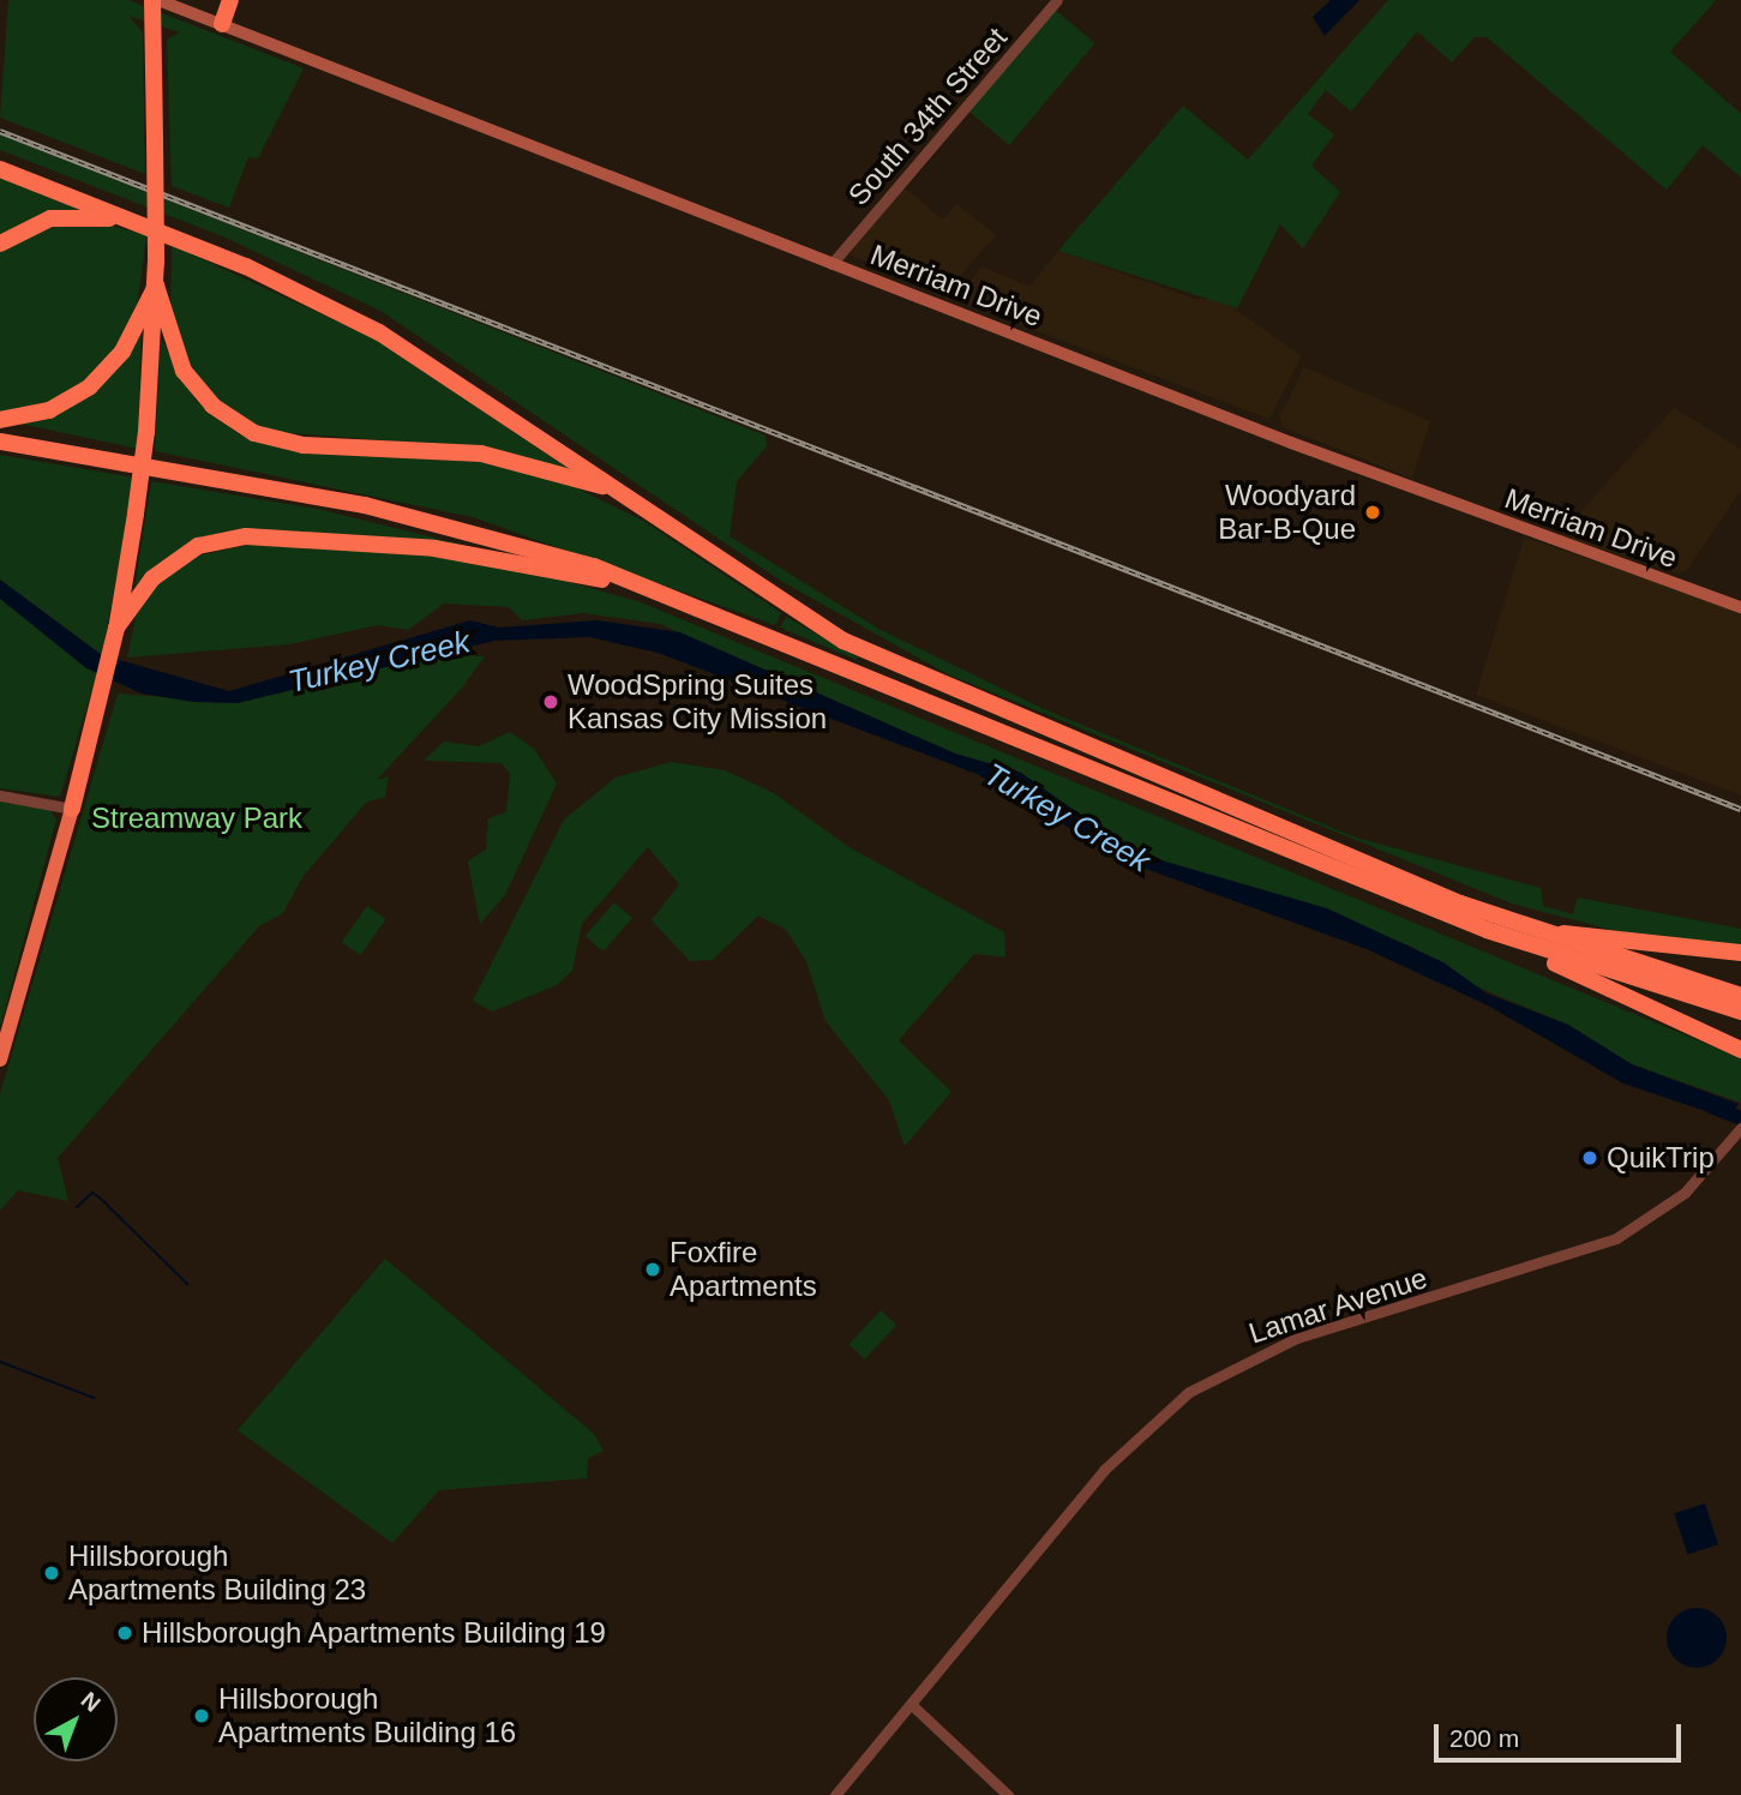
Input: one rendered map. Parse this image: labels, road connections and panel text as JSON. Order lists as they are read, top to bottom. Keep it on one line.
{"streets":{"main road":["Merriam Drive"],"street":["South 34th Street","Lamar Avenue"]},"crossings":[["South 34th Street","Merriam Drive"]],"water":["Turkey Creek"],"parks":["Streamway Park"],"places":["Woodyard Bar-B-Que","WoodSpring Suites Kansas City Mission","QuikTrip","Foxfire Apartments","Hillsborough Apartments Building 23","Hillsborough Apartments Building 19","Hillsborough Apartments Building 16"],"scale_bar":"200 m","north":"top right"}
